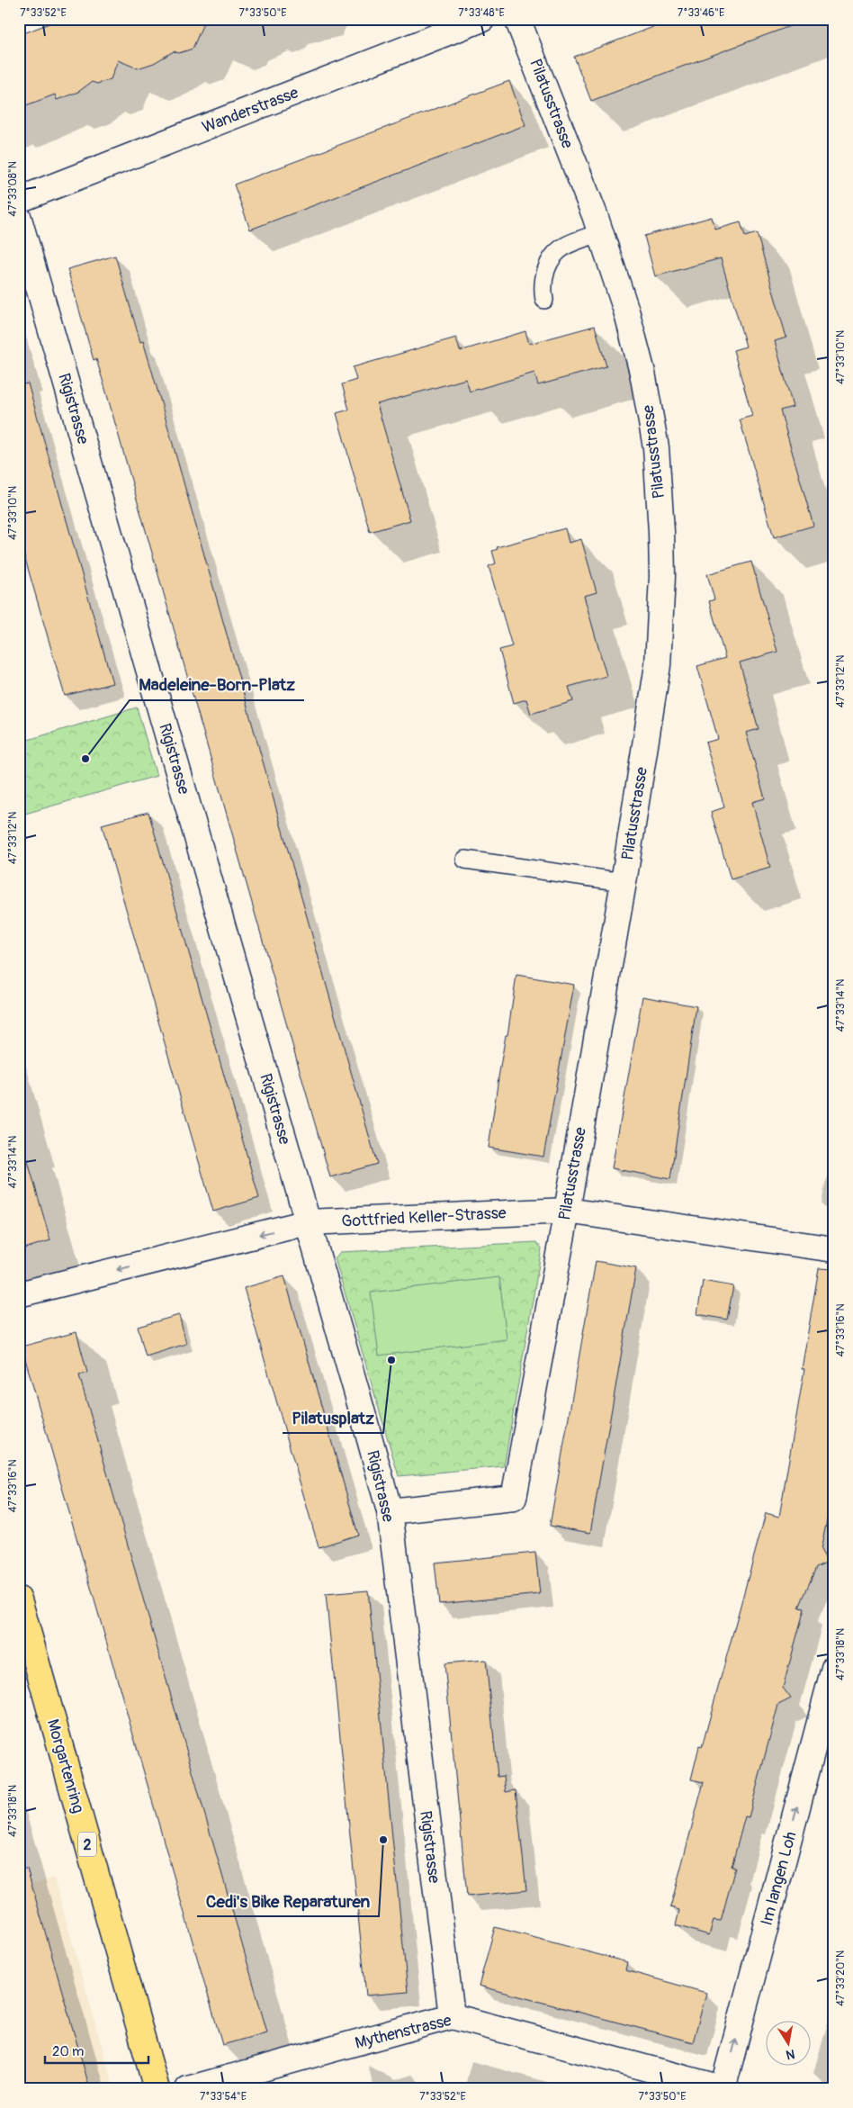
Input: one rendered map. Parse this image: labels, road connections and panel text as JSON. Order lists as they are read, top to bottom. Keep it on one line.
{"streets":{"main road":["Morgartenring","2"],"street":["Pilatusstrasse","Wanderstrasse","Rigistrasse","Gottfried Keller-Strasse","Im langen Loh","Mythenstrasse"]},"crossings":[["Pilatusstrasse","Rigistrasse"],["Pilatusstrasse","Gottfried Keller-Strasse"],["Rigistrasse","Gottfried Keller-Strasse"],["Rigistrasse","Mythenstrasse"],["Im langen Loh","Mythenstrasse"]],"one_way":["Gottfried Keller-Strasse","Im langen Loh"],"places":["Madeleine-Born-Platz","Pilatusplatz","Cedi's Bike Reparaturen"],"scale_bar":"20 m","north":"bottom","coordinates":["7°33'52\"E","7°33'50\"E","7°33'48\"E","7°33'46\"E","47°33'08\"N","47°33'10\"N","47°33'12\"N","47°33'14\"N","47°33'16\"N","47°33'18\"N","47°33'20\"N","7°33'54\"E"]}
